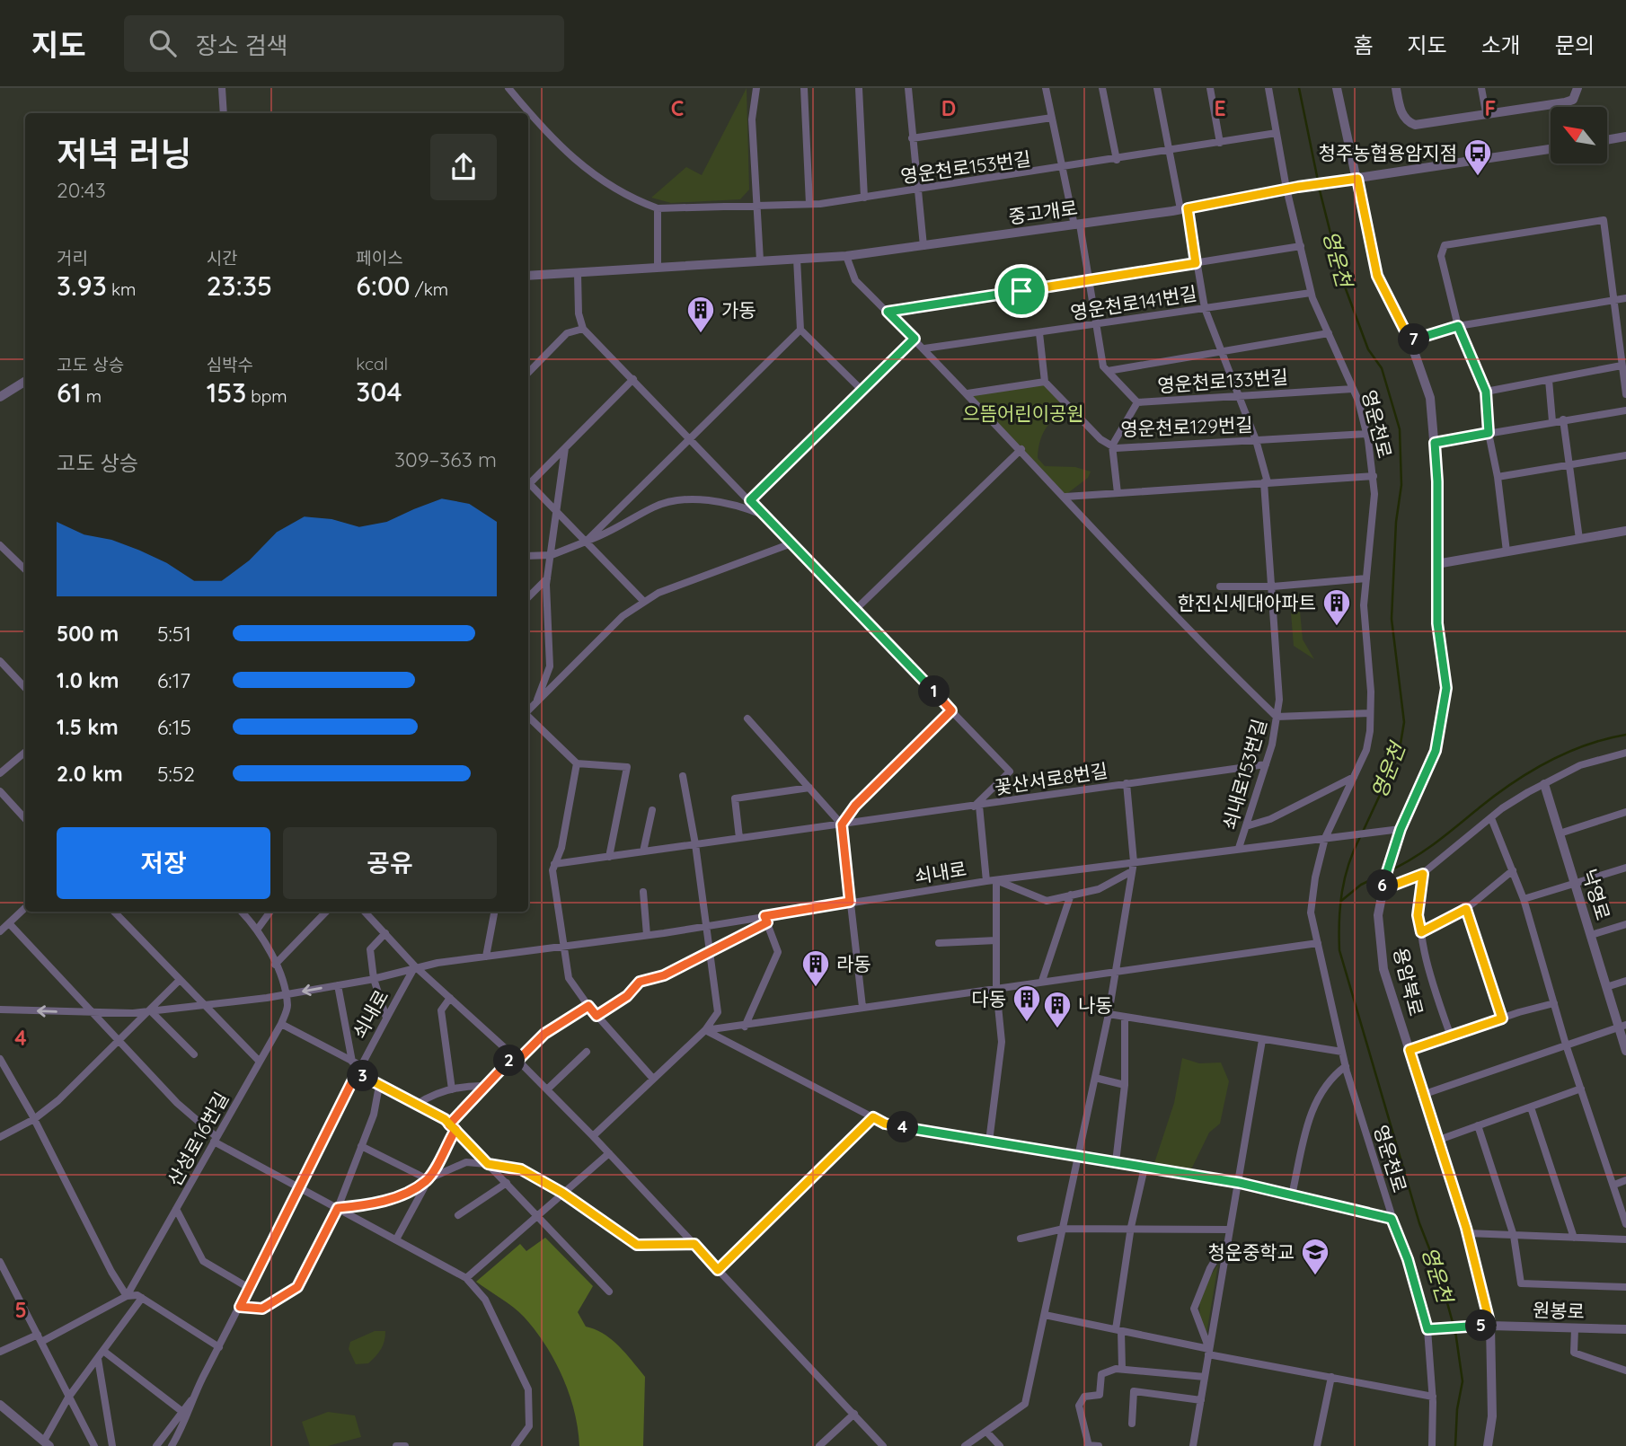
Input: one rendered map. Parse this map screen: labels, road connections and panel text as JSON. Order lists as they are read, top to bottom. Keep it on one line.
{"streets":{"street":["영운천로153번길","중고개로","영운천로141번길","영운천로133번길","영운천로","영운천로129번길","쇠내로153번길","꽃산서로8번길","쇠내로","낙영로","용암북로","산성로16번길","원봉로"]},"crossings":[["영운천로153번길","영운천로133번길"],["영운천로153번길","영운천로"],["영운천로153번길","쇠내로153번길"],["중고개로","영운천로133번길"],["중고개로","영운천로"],["중고개로","쇠내로153번길"],["중고개로","용암북로"],["영운천로141번길","영운천로133번길"],["영운천로141번길","영운천로"],["영운천로141번길","쇠내로153번길"],["영운천로133번길","영운천로"],["영운천로133번길","쇠내로153번길"],["영운천로","영운천로129번길"],["영운천로","쇠내로"],["영운천로","원봉로"],["영운천로129번길","쇠내로153번길"],["쇠내로153번길","꽃산서로8번길"],["쇠내로153번길","쇠내로"],["쇠내로","용암북로"],["용암북로","원봉로"]],"water":["영운천"],"parks":["으뜸어린이공원"],"places":{"bus stop":["청주농협용암지점"],"building":["가동","한진신세대아파트","라동","다동","나동"],"school or university":["청운중학교"]},"north":"top left","page":{"header":"지도","search":"장소 검색","nav":["홈","지도","소개","문의"],"heading":["저녁 러닝","20:43"],"stats":[["거리","3.93 km"],["시간","23:35"],["페이스","6:00 /km"],["고도 상승","61 m"],["심박수","153 bpm"],["kcal","304"]],"pins":["7","1","6","2","3","4","5"],"chart":["고도 상승","309–363 m"],"list":[{"name":"500 m","note":"5:51"},{"name":"1.0 km","note":"6:17"},{"name":"1.5 km","note":"6:15"},{"name":"2.0 km","note":"5:52"}],"buttons":["저장","공유"]},"grid":{"columns":["C","D","E","F"],"rows":["4","5"]}}
